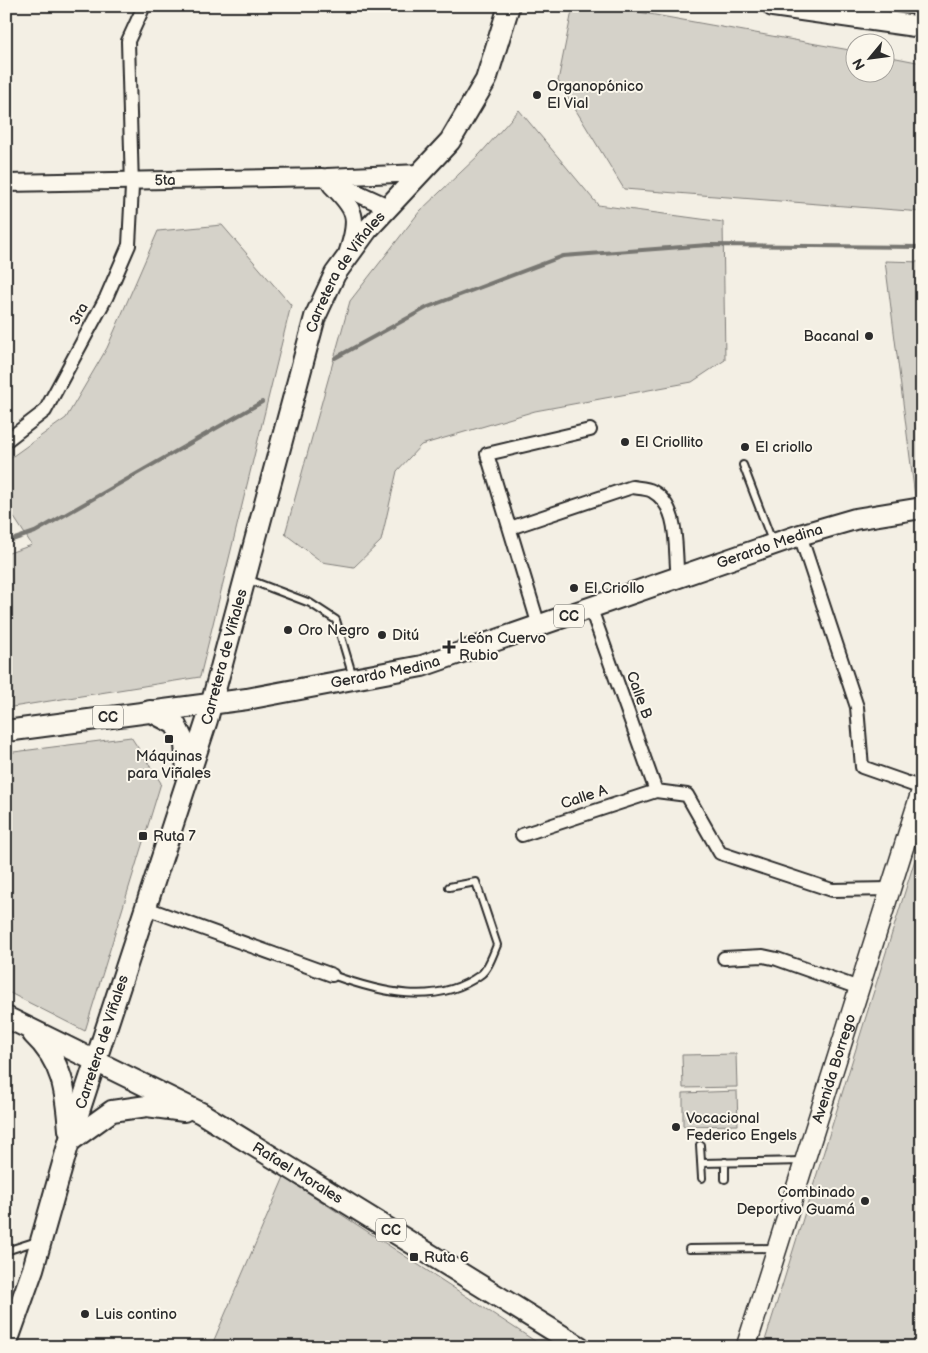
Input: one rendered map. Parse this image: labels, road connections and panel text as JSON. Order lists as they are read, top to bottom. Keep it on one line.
{"streets":{"main road":["Carretera de Viñales","Gerardo Medina","CC","Avenida Borrego","Rafael Morales"],"street":["5ta","3ra","Calle B","Calle A"]},"crossings":[["5ta","Carretera de Viñales"],["5ta","3ra"],["Carretera de Viñales","Gerardo Medina"],["Carretera de Viñales","Rafael Morales"],["Gerardo Medina","Calle B"],["Calle B","Calle A"]],"places":{"other":["Organopónico El Vial","Bacanal","El Criollito","El criollo","El Criollo","Oro Negro","Ditú","Vocacional Federico Engels","Combinado Deportivo Guamá","Luis contino"],"health":["León Cuervo Rubio"],"transit":["Máquinas para Viñales","Ruta 7","Ruta 6"]},"north":"bottom left"}
